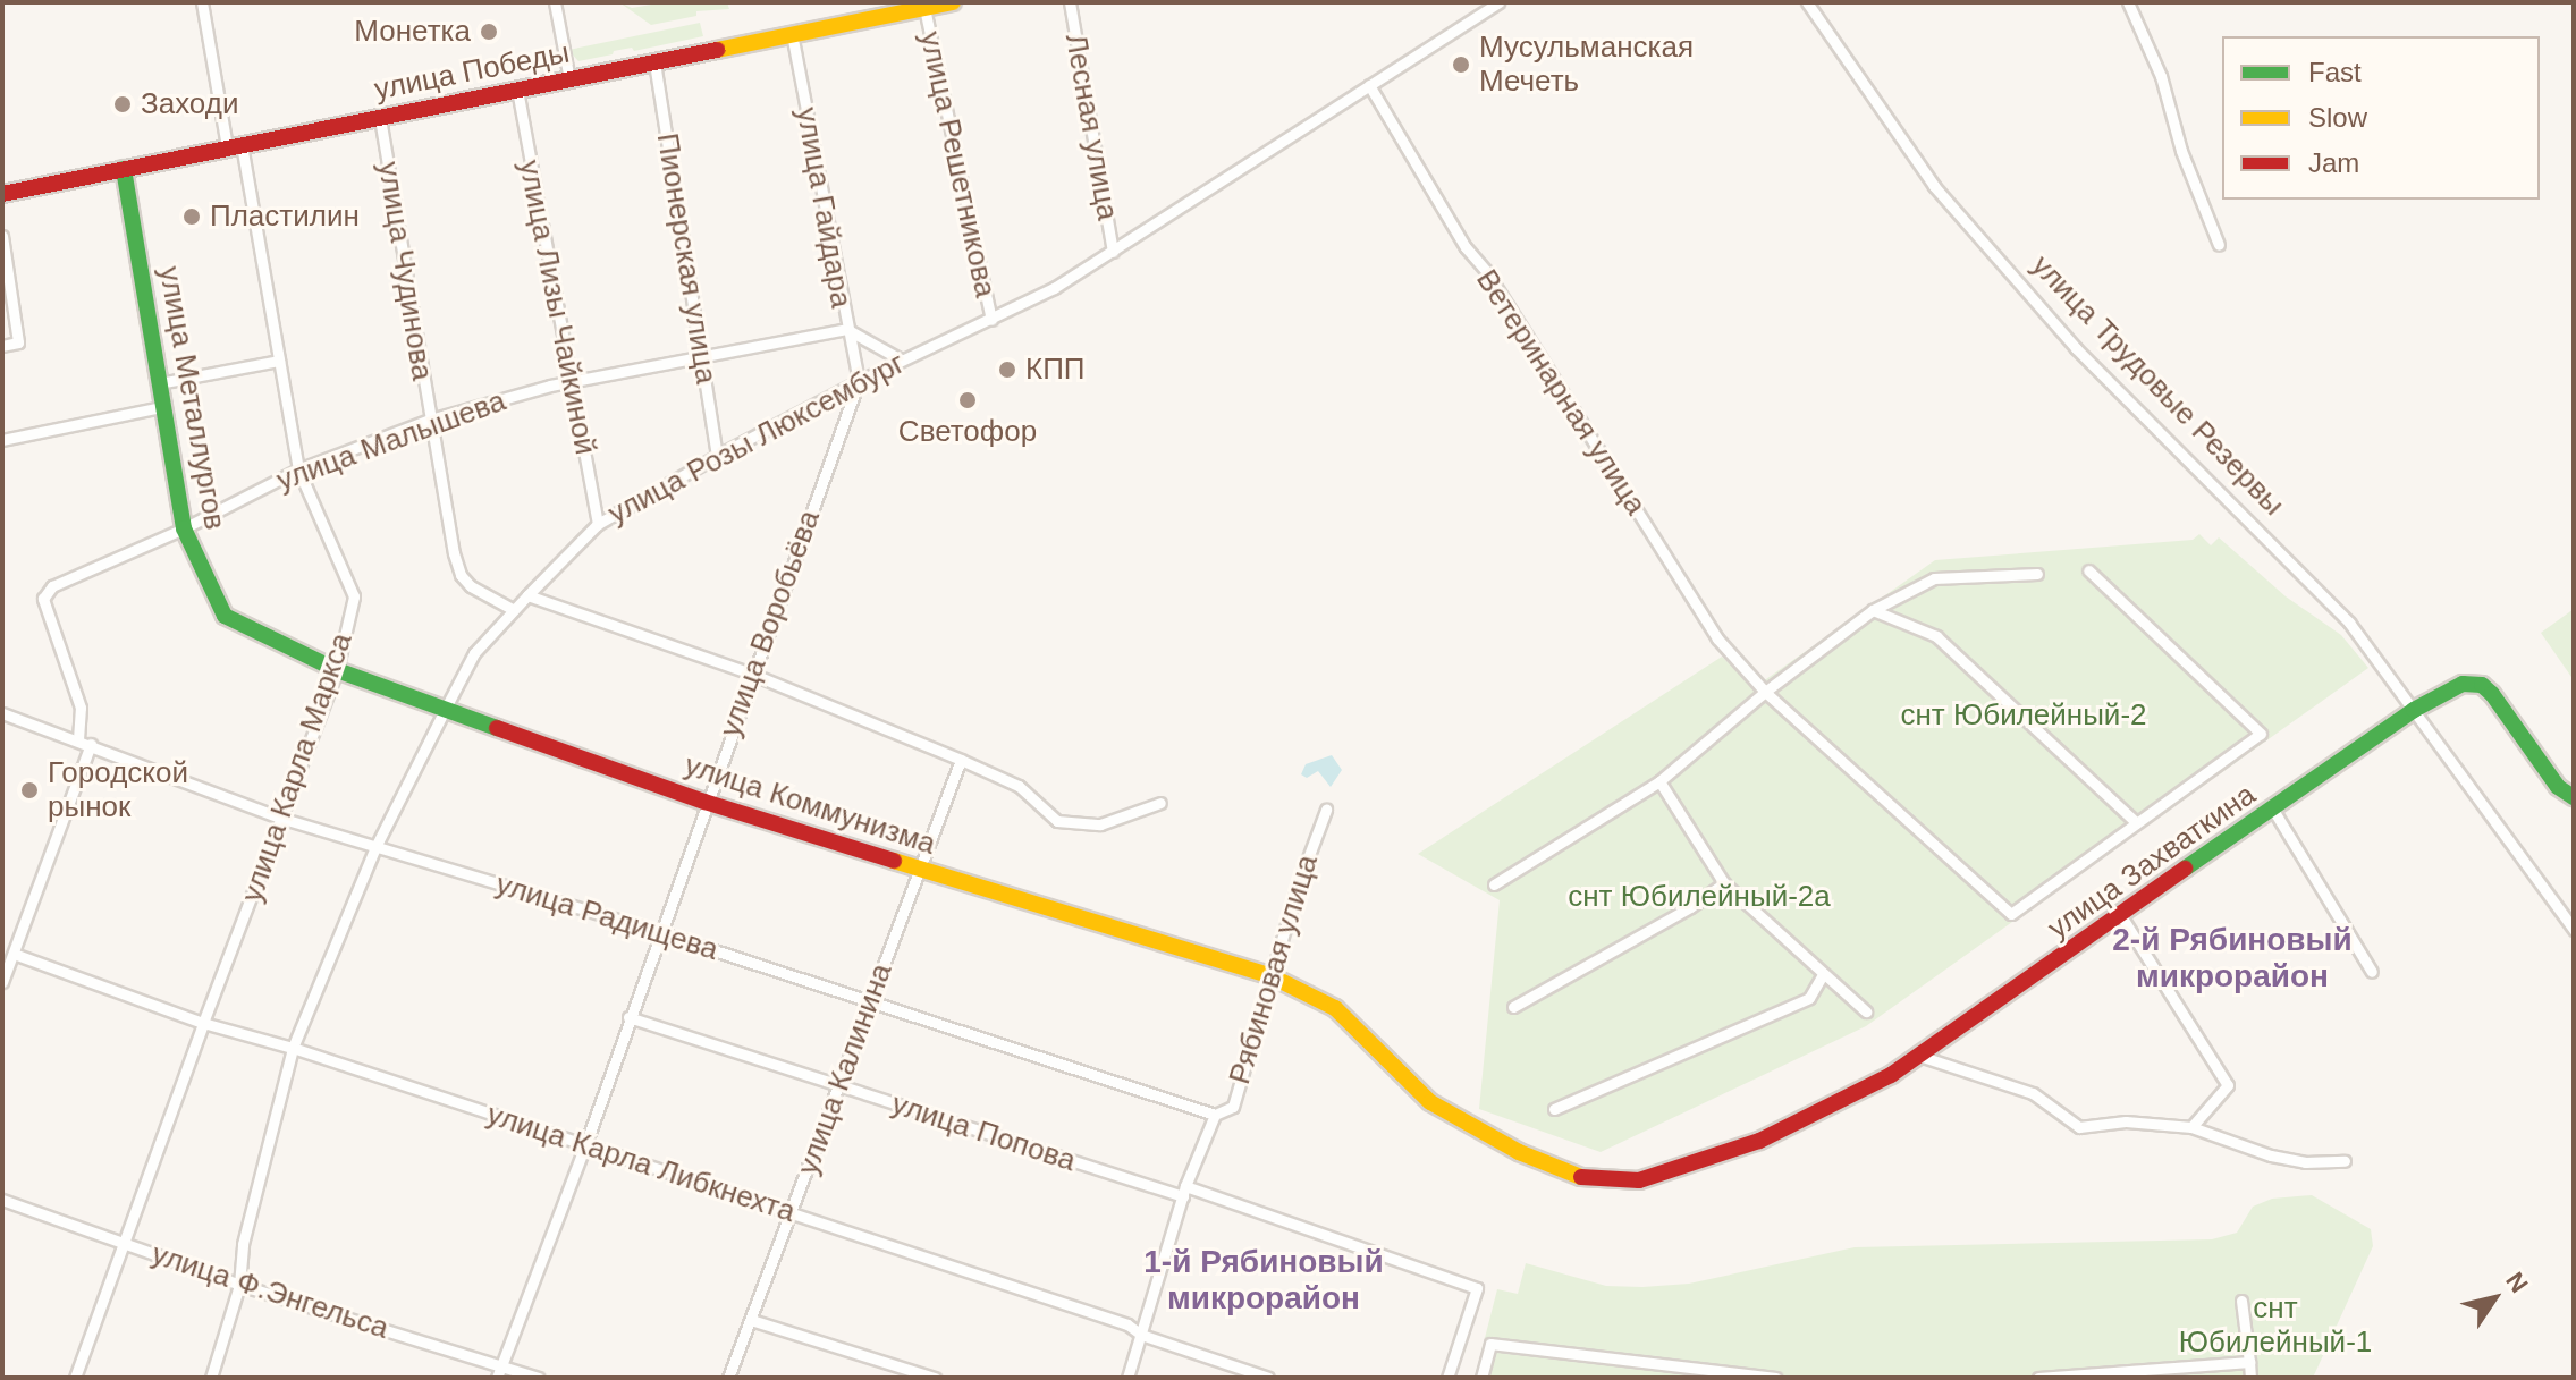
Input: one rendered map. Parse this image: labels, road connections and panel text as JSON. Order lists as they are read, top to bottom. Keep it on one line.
{"streets":{"street":["улица Победы","Лесная улица","улица Решетникова","улица Гайдара","Пионерская улица","улица Чудинова","улица Лизы Чайкиной","улица Трудовые Резервы","Ветеринарная улица","улица Металлургов","улица Розы Люксембург","улица Малышева","улица Воробьёва","улица Карла Маркса","улица Коммунизма","улица Захваткина","улица Радищева","Рябиновая улица","улица Калинина","улица Попова","улица Карла Либкнехта","улица Ф.Энгельса"]},"crossings":[["улица Победы","улица Решетникова"],["улица Победы","улица Гайдара"],["улица Победы","Пионерская улица"],["улица Победы","улица Чудинова"],["улица Победы","улица Лизы Чайкиной"],["улица Победы","улица Металлургов"],["улица Победы","улица Карла Маркса"],["Лесная улица","улица Розы Люксембург"],["улица Решетникова","улица Розы Люксембург"],["улица Гайдара","улица Розы Люксембург"],["улица Гайдара","улица Малышева"],["улица Гайдара","улица Воробьёва"],["Пионерская улица","улица Розы Люксембург"],["Пионерская улица","улица Малышева"],["улица Чудинова","улица Розы Люксембург"],["улица Чудинова","улица Малышева"],["улица Лизы Чайкиной","улица Розы Люксембург"],["улица Лизы Чайкиной","улица Малышева"],["улица Трудовые Резервы","улица Захваткина"],["Ветеринарная улица","улица Розы Люксембург"],["улица Металлургов","улица Малышева"],["улица Металлургов","улица Карла Маркса"],["улица Металлургов","улица Коммунизма"],["улица Розы Люксембург","улица Воробьёва"],["улица Розы Люксембург","улица Коммунизма"],["улица Розы Люксембург","улица Радищева"],["улица Розы Люксембург","улица Карла Либкнехта"],["улица Розы Люксембург","улица Ф.Энгельса"],["улица Малышева","улица Карла Маркса"],["улица Малышева","улица Радищева"],["улица Воробьёва","улица Коммунизма"],["улица Воробьёва","улица Радищева"],["улица Воробьёва","улица Попова"],["улица Воробьёва","улица Карла Либкнехта"],["улица Воробьёва","улица Ф.Энгельса"],["улица Карла Маркса","улица Коммунизма"],["улица Карла Маркса","улица Радищева"],["улица Карла Маркса","улица Карла Либкнехта"],["улица Карла Маркса","улица Ф.Энгельса"],["улица Коммунизма","улица Захваткина"],["улица Коммунизма","Рябиновая улица"],["улица Коммунизма","улица Калинина"],["улица Радищева","Рябиновая улица"],["улица Радищева","улица Калинина"],["Рябиновая улица","улица Попова"],["Рябиновая улица","улица Карла Либкнехта"],["улица Калинина","улица Попова"],["улица Калинина","улица Карла Либкнехта"]],"districts":["2-й Рябиновый микрорайон","1-й Рябиновый микрорайон"],"parks":["снт Юбилейный-2","снт Юбилейный-2а","снт Юбилейный-1"],"places":["Монетка","Мусульманская Мечеть","Заходи","Пластилин","КПП","Светофор","Городской рынок"],"legend":["Fast","Slow","Jam"],"north":"top right"}
